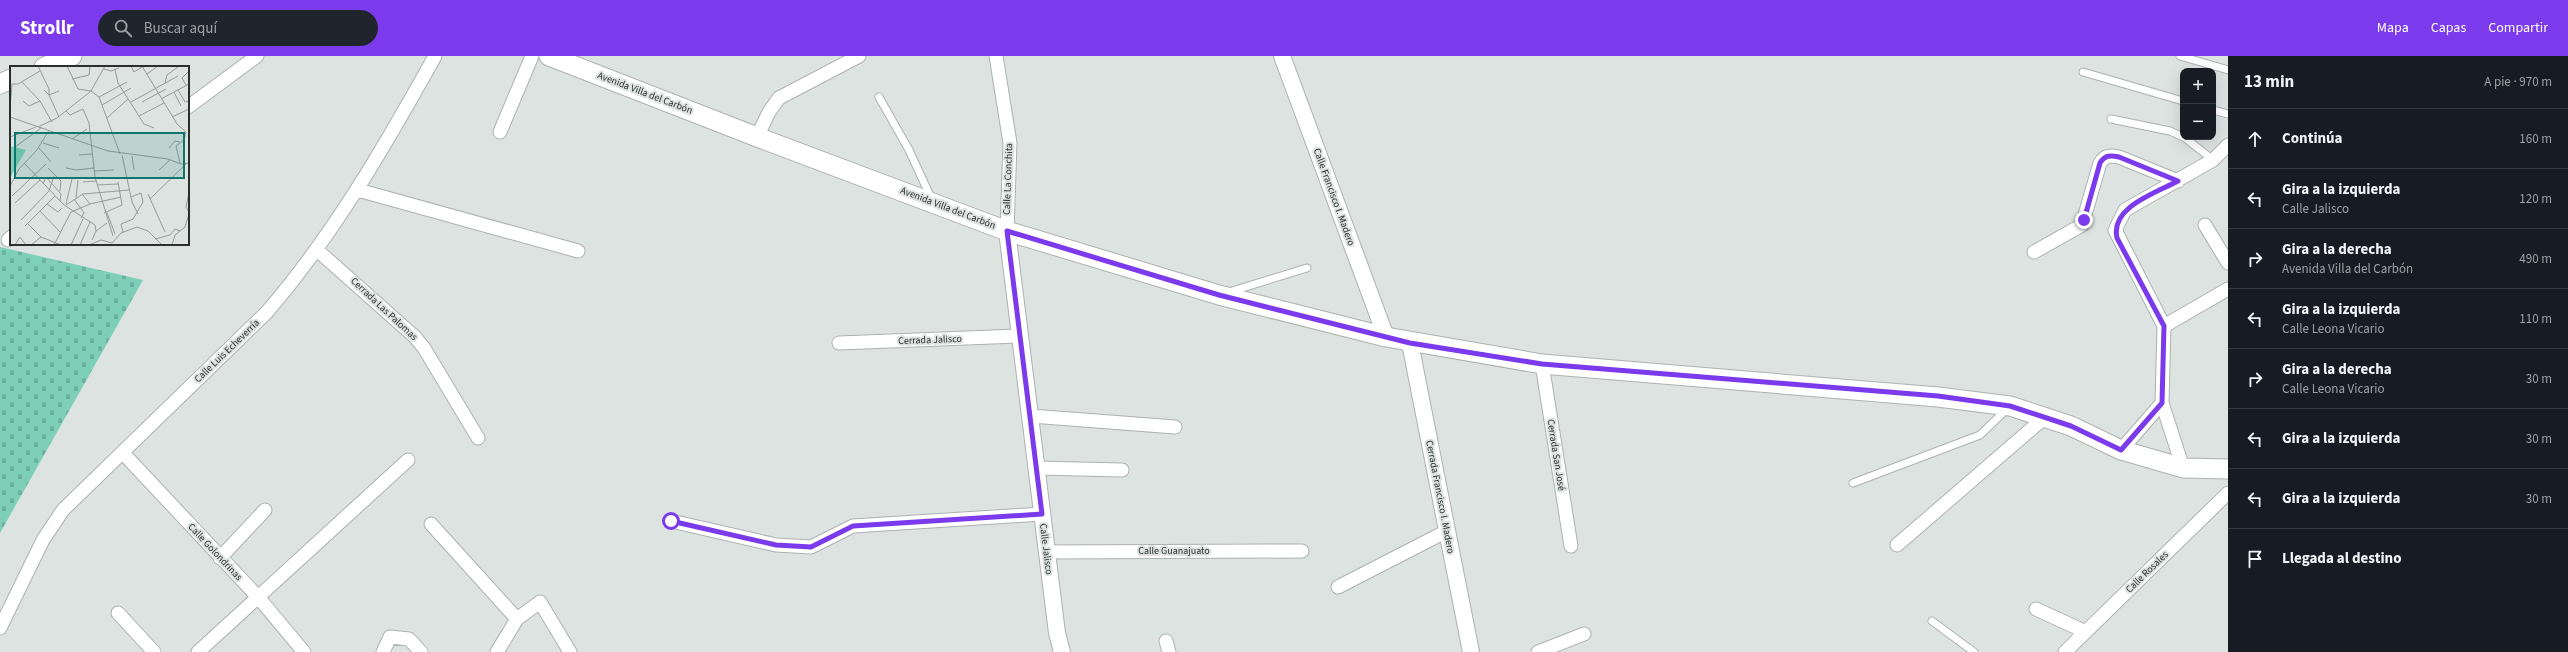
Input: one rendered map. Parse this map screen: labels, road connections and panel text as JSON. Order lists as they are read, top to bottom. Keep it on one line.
{"streets":{"main road":["Avenida Villa del Carbón"],"street":["Calle La Conchita","Calle Francisco I. Madero","Cerrada Las Palomas","Cerrada Jalisco","Calle Luis Echeverría","Cerrada San José","Cerrada Francisco I. Madero","Calle Jalisco","Calle Guanajuato","Calle Golondrinas","Calle Rosales"]},"crossings":[["Avenida Villa del Carbón","Calle La Conchita"],["Avenida Villa del Carbón","Calle Francisco I. Madero"],["Avenida Villa del Carbón","Cerrada San José"],["Avenida Villa del Carbón","Cerrada Francisco I. Madero"],["Avenida Villa del Carbón","Calle Jalisco"],["Calle La Conchita","Calle Jalisco"],["Cerrada Las Palomas","Calle Luis Echeverría"],["Cerrada Jalisco","Calle Jalisco"],["Calle Luis Echeverría","Calle Golondrinas"],["Calle Jalisco","Calle Guanajuato"]],"page":{"header":"Strollr","search":"Buscar aquí","nav":["Mapa","Capas","Compartir"],"heading":["13 min","A pie · 970 m"],"map_buttons":["+","−"],"list":[["Continúa","160 m"],["Gira a la izquierda","Calle Jalisco","120 m"],["Gira a la derecha","Avenida Villa del Carbón","490 m"],["Gira a la izquierda","Calle Leona Vicario","110 m"],["Gira a la derecha","Calle Leona Vicario","30 m"],["Gira a la izquierda","30 m"],["Gira a la izquierda","30 m"],"Llegada al destino"]}}
